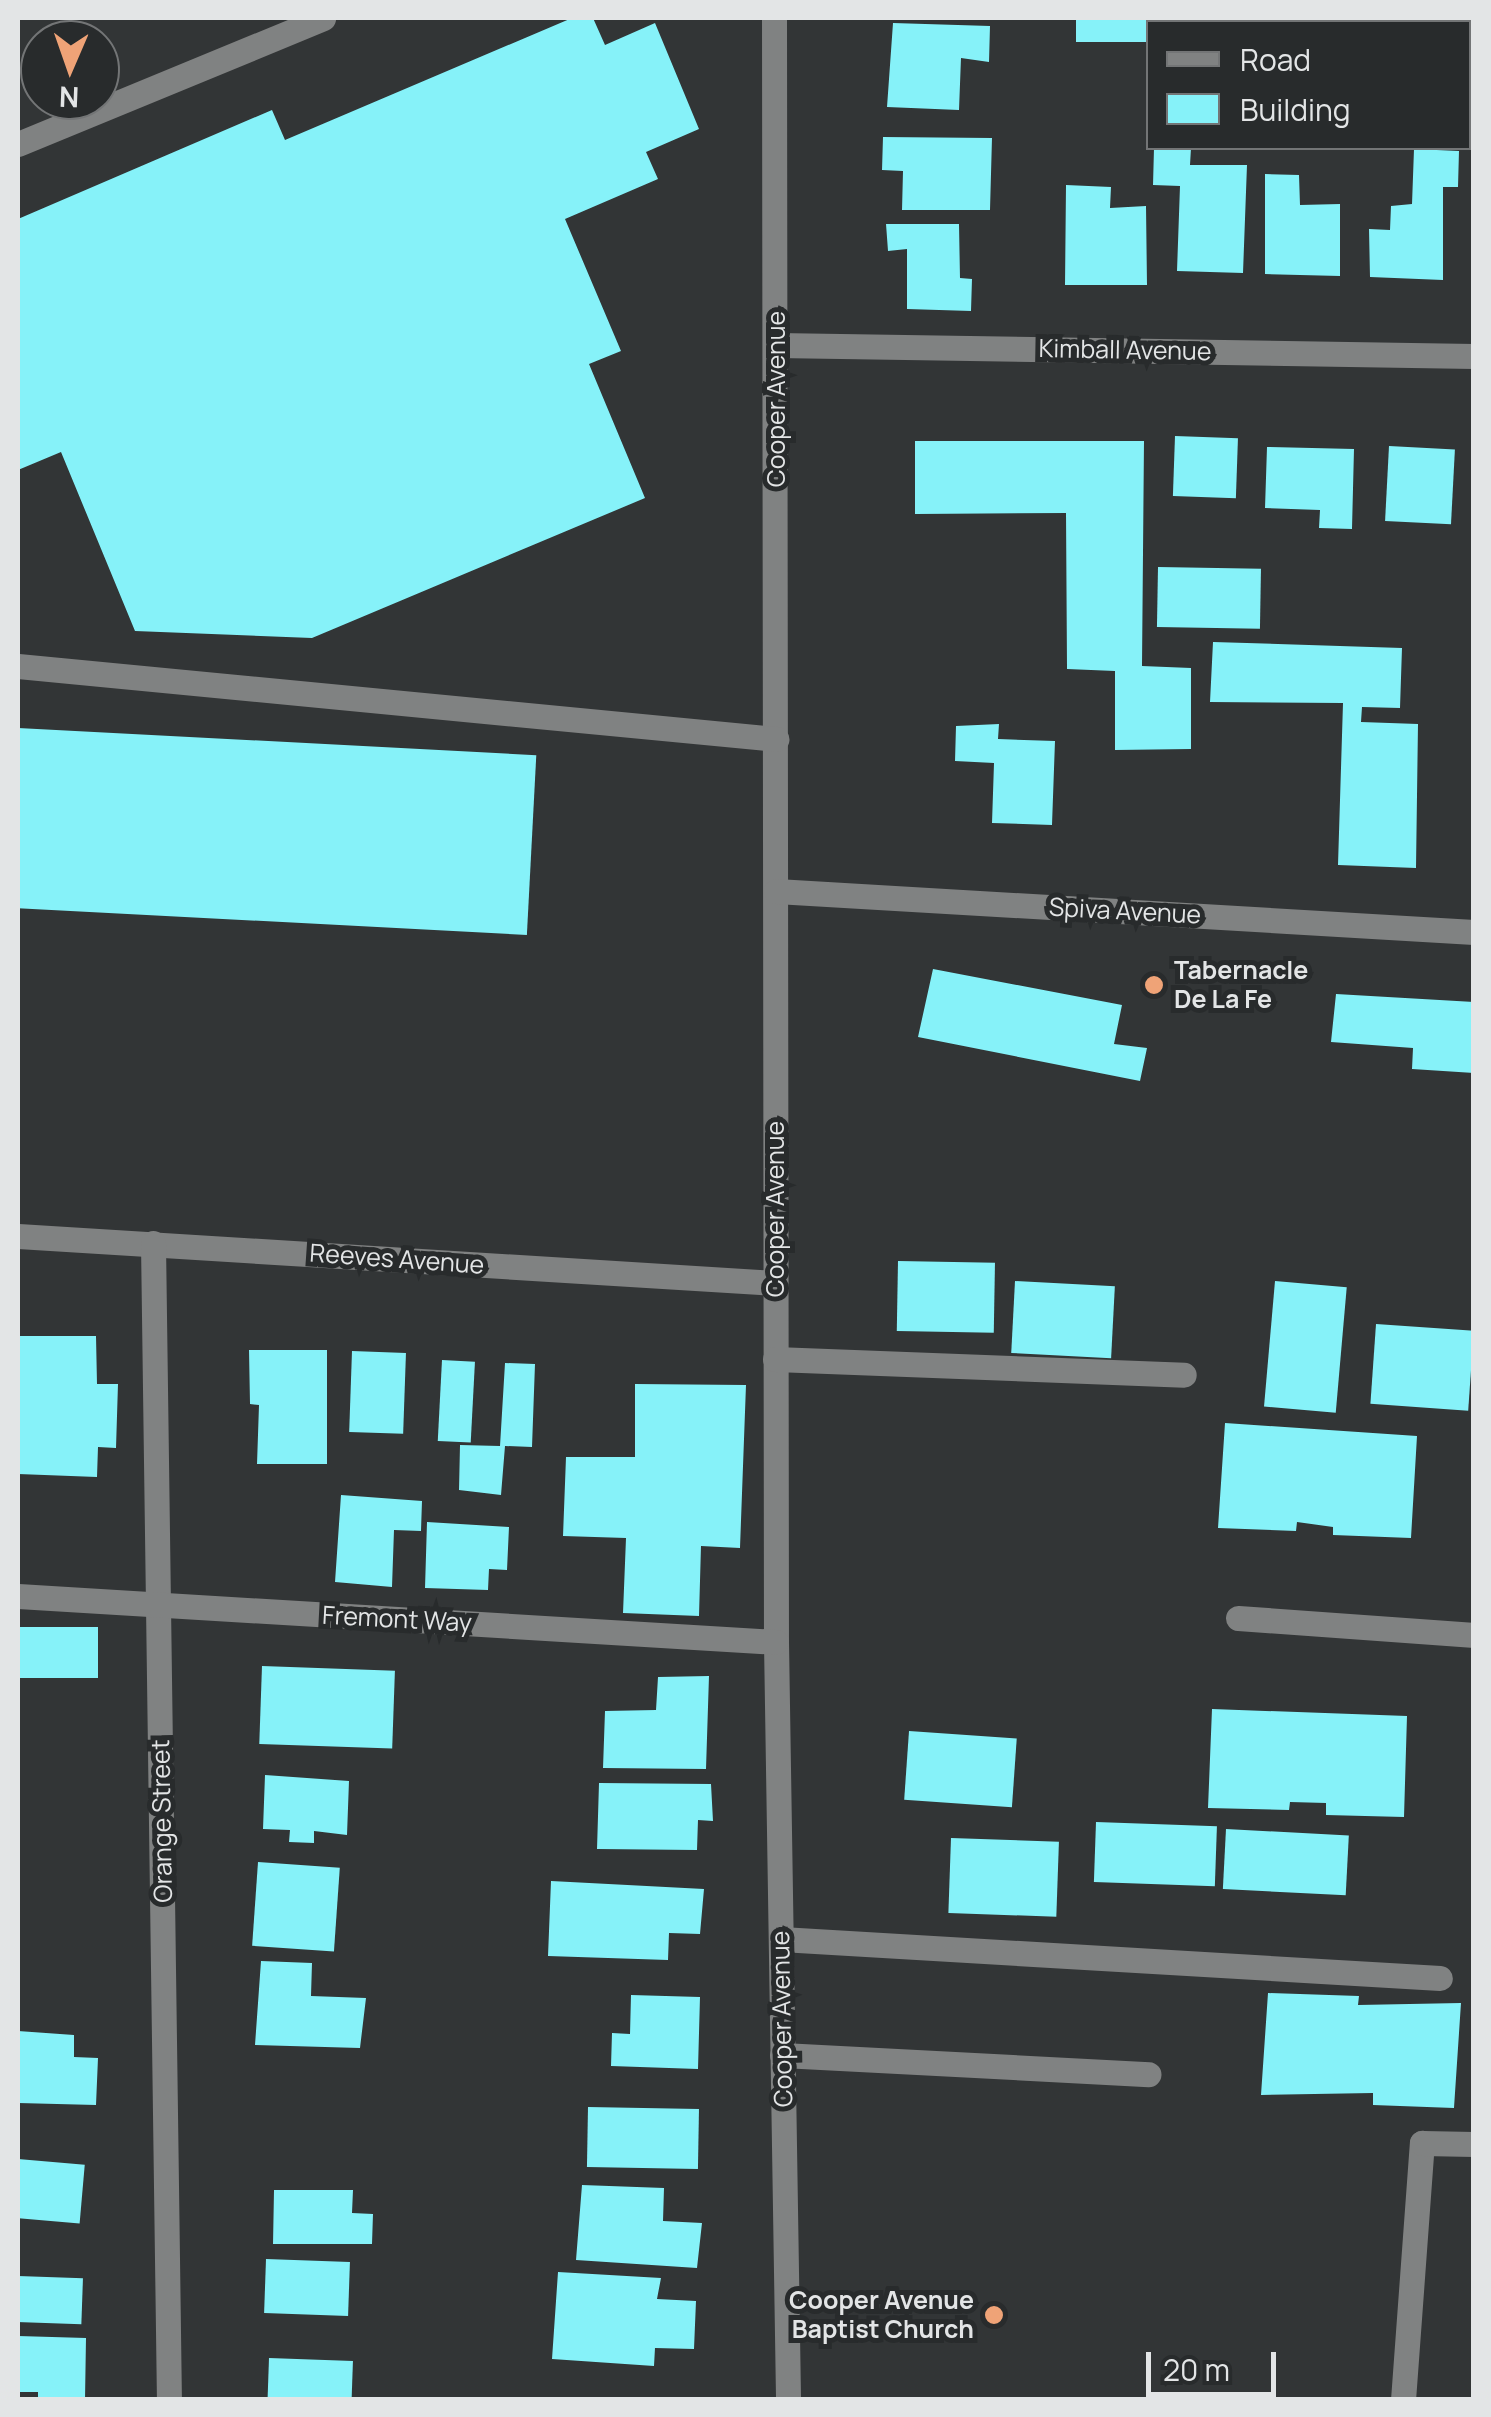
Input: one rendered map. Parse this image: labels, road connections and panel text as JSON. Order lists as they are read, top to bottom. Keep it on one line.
{"streets":{"street":["Kimball Avenue","Cooper Avenue","Spiva Avenue","Reeves Avenue","Fremont Way","Orange Street"]},"crossings":[["Kimball Avenue","Cooper Avenue"],["Cooper Avenue","Spiva Avenue"],["Cooper Avenue","Reeves Avenue"],["Cooper Avenue","Fremont Way"],["Reeves Avenue","Orange Street"],["Fremont Way","Orange Street"]],"places":["Tabernacle De La Fe","Cooper Avenue Baptist Church"],"legend":["Road","Building"],"scale_bar":"20 m","north":"bottom"}
